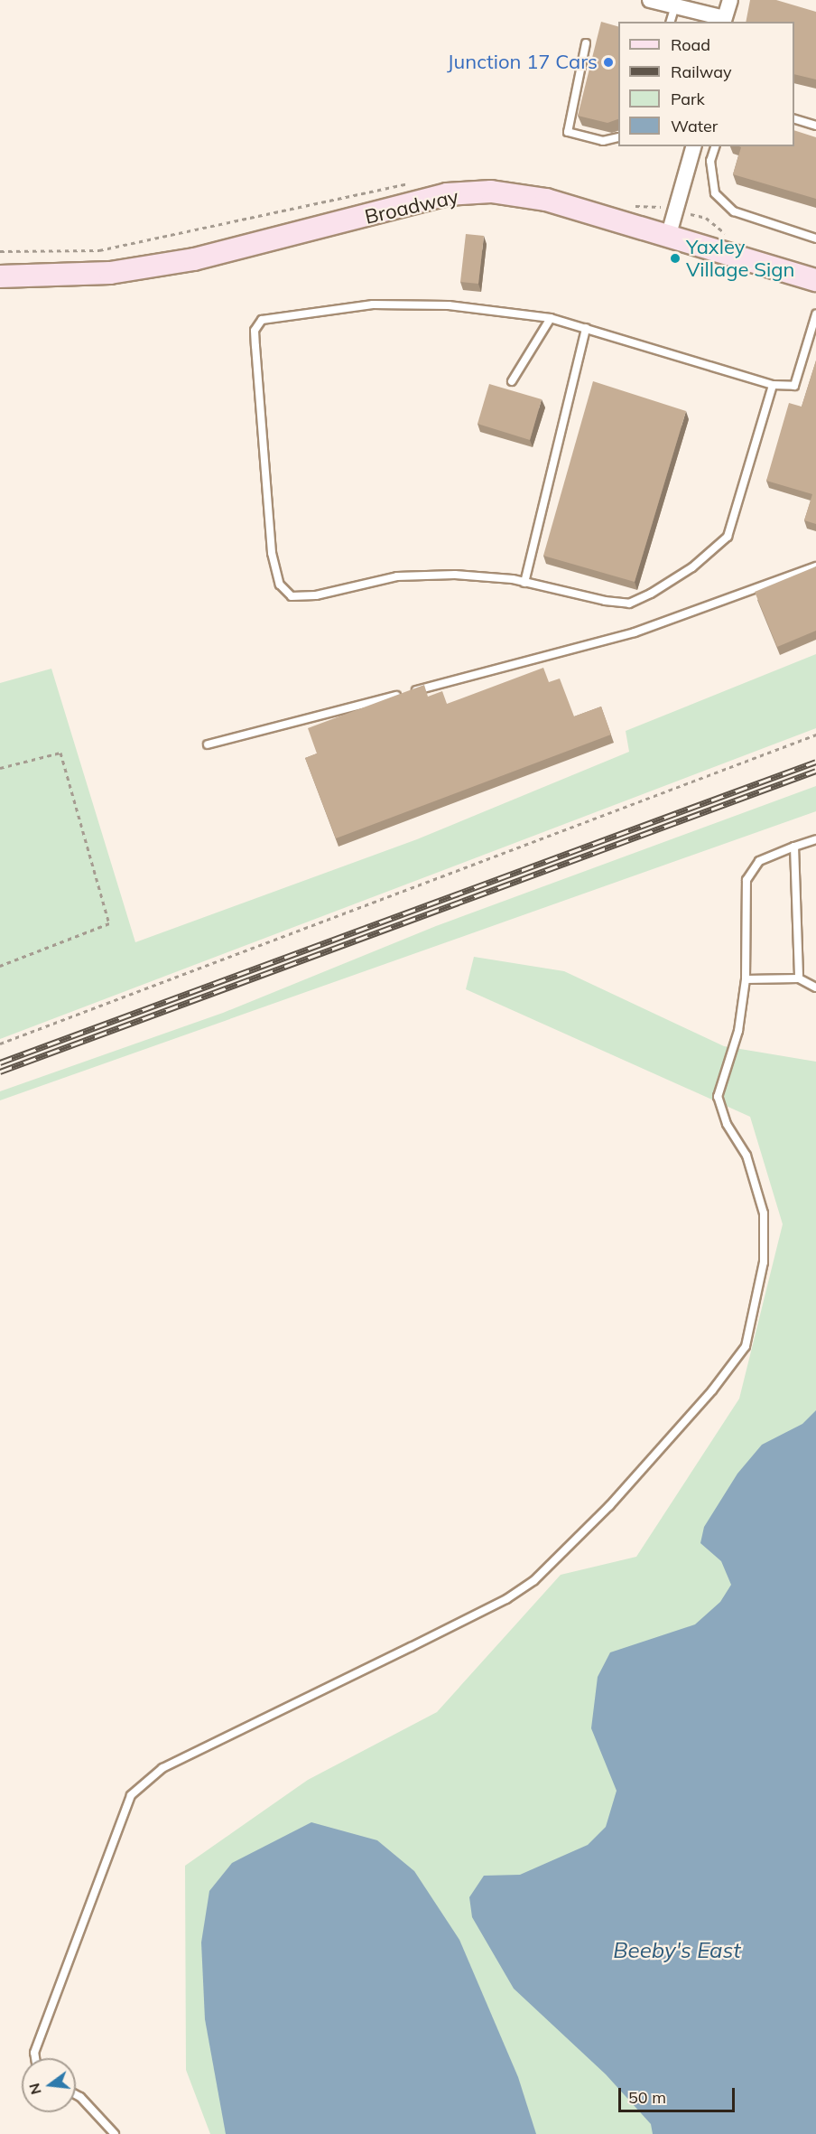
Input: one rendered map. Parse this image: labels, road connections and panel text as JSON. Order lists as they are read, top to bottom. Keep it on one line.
{"streets":{"main road":["Broadway"]},"water":["Beeby's East"],"places":["Junction 17 Cars","Yaxley Village Sign"],"legend":["Road","Railway","Park","Water"],"scale_bar":"50 m","north":"left"}
